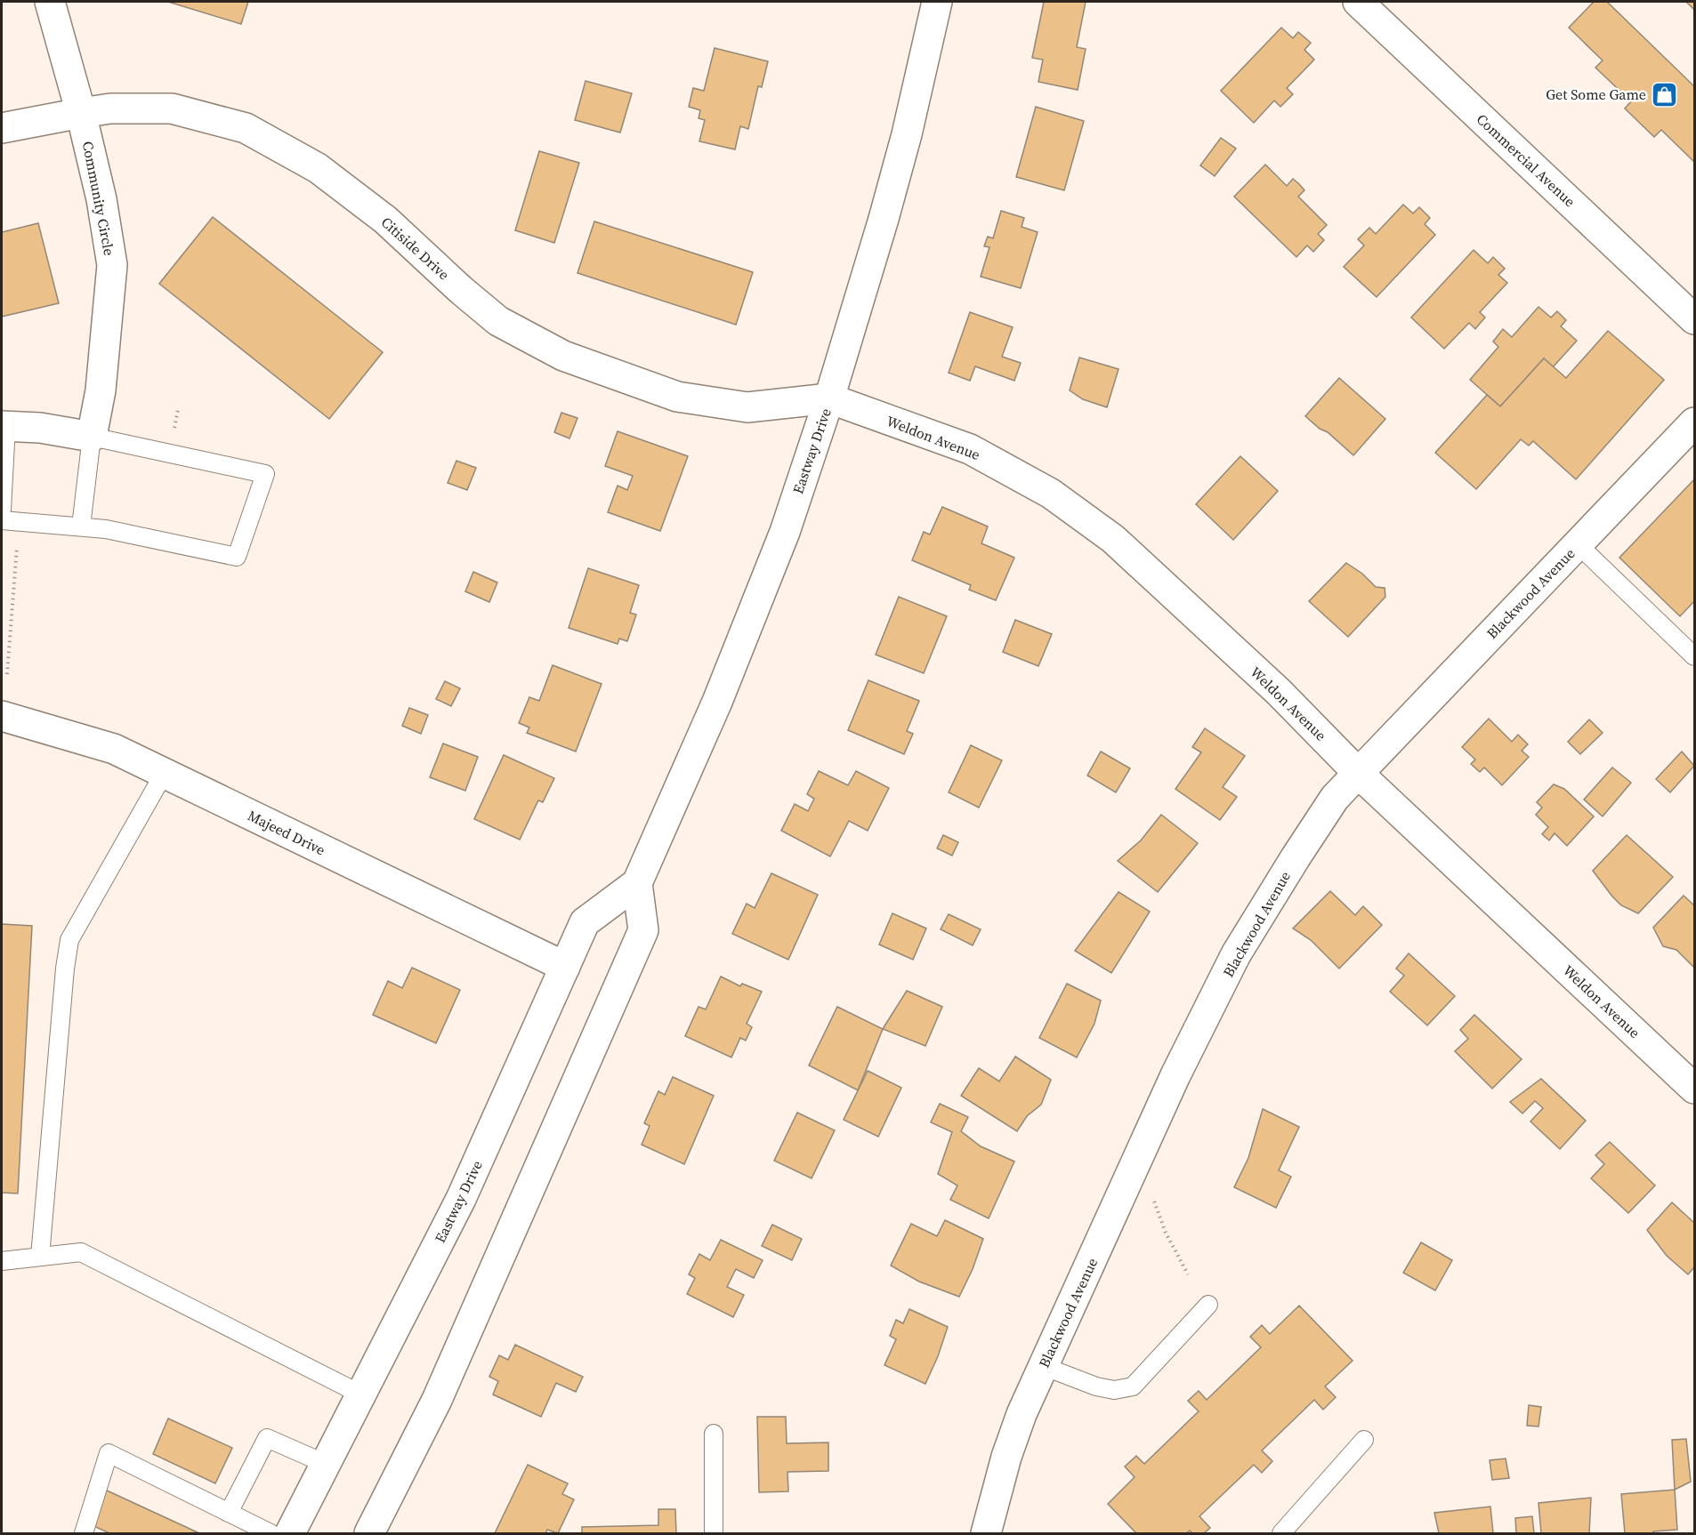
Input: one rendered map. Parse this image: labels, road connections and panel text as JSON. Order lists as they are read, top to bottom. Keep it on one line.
{"streets":{"street":["Commercial Avenue","Community Circle","Citiside Drive","Weldon Avenue","Eastway Drive","Blackwood Avenue","Majeed Drive"]},"crossings":[["Community Circle","Citiside Drive"],["Citiside Drive","Weldon Avenue"],["Citiside Drive","Eastway Drive"],["Weldon Avenue","Eastway Drive"],["Weldon Avenue","Blackwood Avenue"],["Eastway Drive","Majeed Drive"]],"places":{"shop":["Get Some Game"]}}
